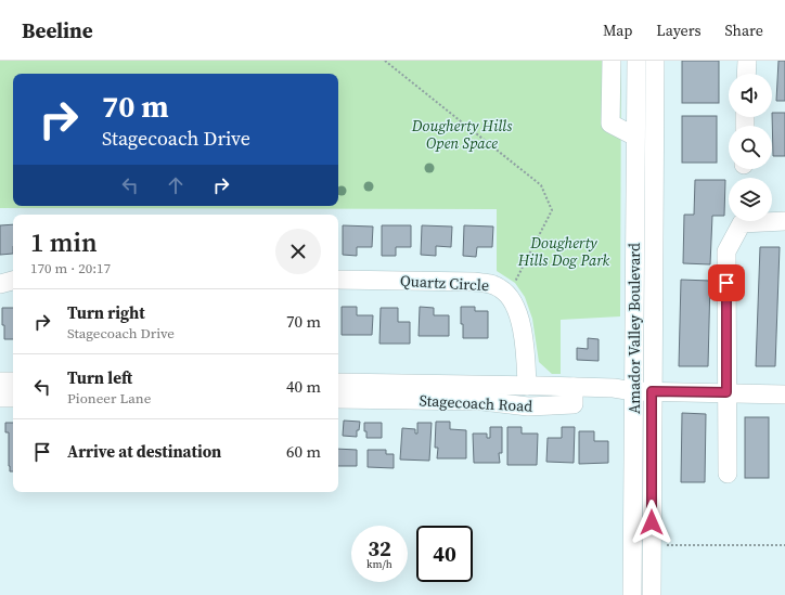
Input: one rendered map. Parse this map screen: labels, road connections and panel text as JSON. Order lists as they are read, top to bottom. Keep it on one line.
{"streets":{"street":["Quartz Circle","Amador Valley Boulevard","Stagecoach Road"]},"crossings":[["Quartz Circle","Stagecoach Road"],["Amador Valley Boulevard","Stagecoach Road"]],"parks":["Dougherty Hills Open Space","Dougherty Hills Dog Park"],"page":{"header":"Beeline","nav":["Map","Layers","Share"],"turn":["70 m","Stagecoach Drive"],"heading":["1 min","170 m · 20:17"],"list":[{"name":"Turn right","note":"Stagecoach Drive","value":"70 m"},{"name":"Turn left","note":"Pioneer Lane","value":"40 m"},{"name":"Arrive at destination","value":"60 m"}],"speed":"32 km/h","limit":"40"}}
